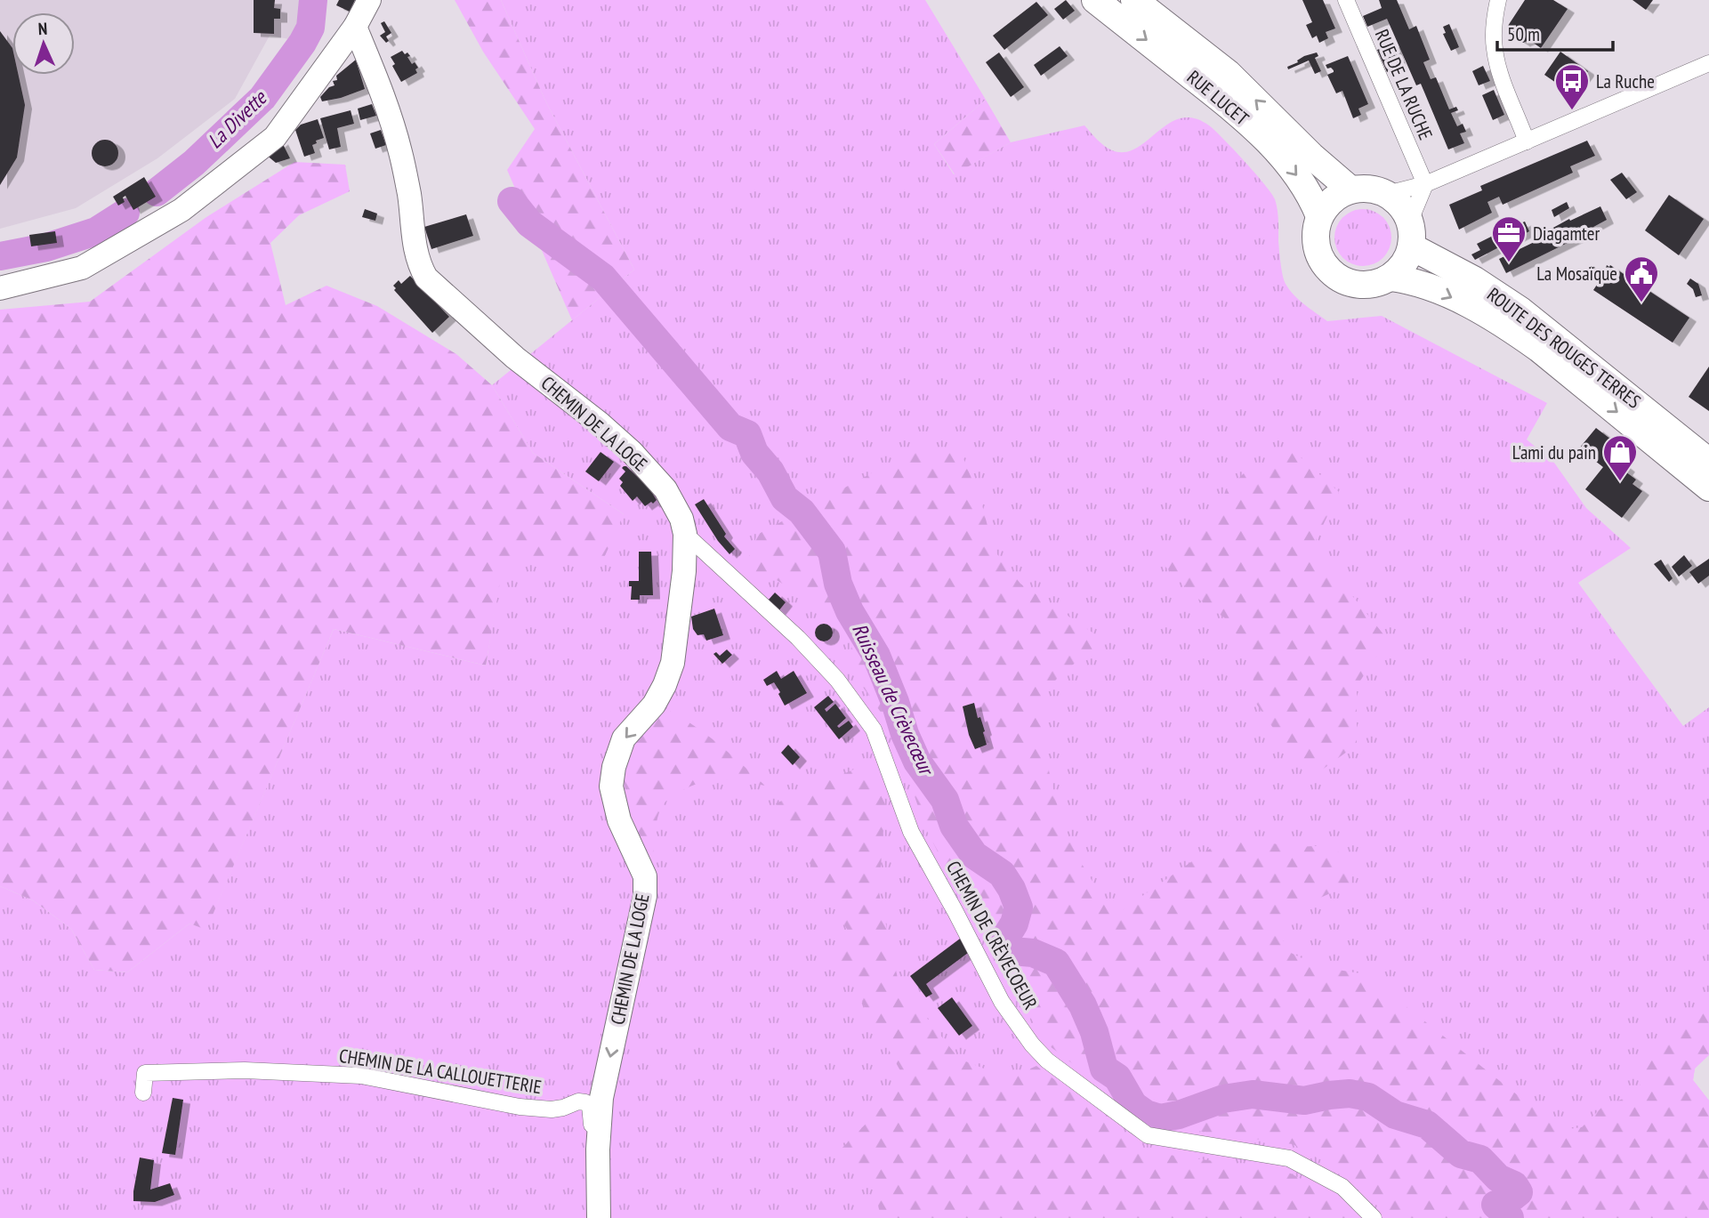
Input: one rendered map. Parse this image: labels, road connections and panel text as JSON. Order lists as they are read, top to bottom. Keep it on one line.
{"streets":{"main road":["RUE LUCET","ROUTE DES ROUGES TERRES"],"street":["RUE DE LA RUCHE","CHEMIN DE LA LOGE","CHEMIN DE CRÈVECOEUR","CHEMIN DE LA CALLOUETTERIE"]},"crossings":[["RUE LUCET","ROUTE DES ROUGES TERRES"],["CHEMIN DE LA LOGE","CHEMIN DE CRÈVECOEUR"],["CHEMIN DE LA LOGE","CHEMIN DE LA CALLOUETTERIE"]],"one_way":["CHEMIN DE LA LOGE"],"water":["La Divette","Ruisseau de Crèvecœur"],"places":{"bus stop":["La Ruche"],"office":["Diagamter"],"public building":["La Mosaïque"],"shop":["L'ami du pain"]},"scale_bar":"50 m","north":"top"}
